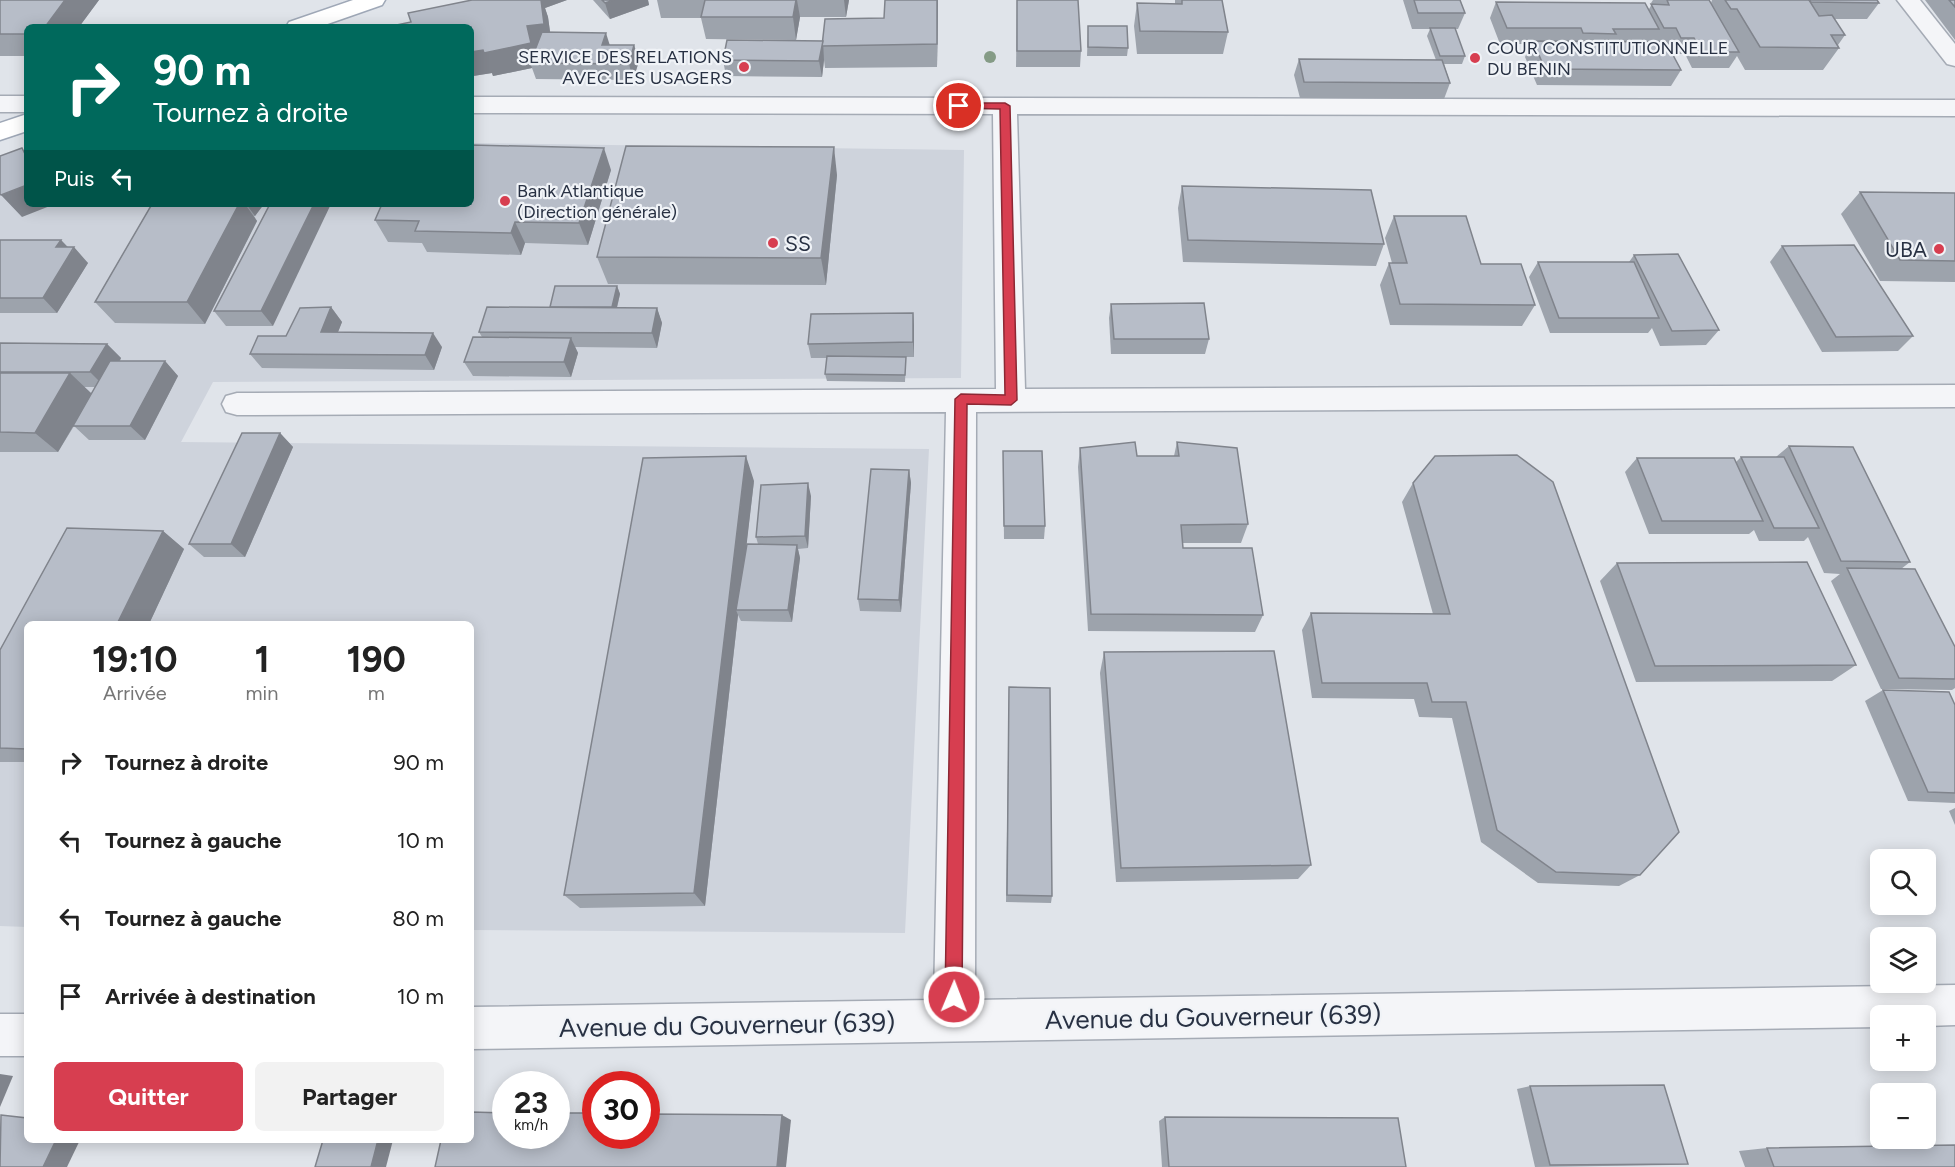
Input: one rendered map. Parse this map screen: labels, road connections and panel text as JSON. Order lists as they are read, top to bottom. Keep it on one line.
{"streets":{"street":["Avenue du Gouverneur (639)"]},"places":["COUR CONSTITUTIONNELLE DU BENIN","SERVICE DES RELATIONS AVEC LES USAGERS","Bank Atlantique (Direction générale)","SS","UBA"],"page":{"turn":["90 m","Tournez à droite"],"then":"Puis","eta":["19:10","Arrivée","1","min","190","m"],"list":[{"name":"Tournez à droite","value":"90 m"},{"name":"Tournez à gauche","value":"10 m"},{"name":"Tournez à gauche","value":"80 m"},{"name":"Arrivée à destination","value":"10 m"}],"map_buttons":["+","−"],"buttons":["Quitter","Partager"],"speed":"23 km/h","limit":"30"}}
